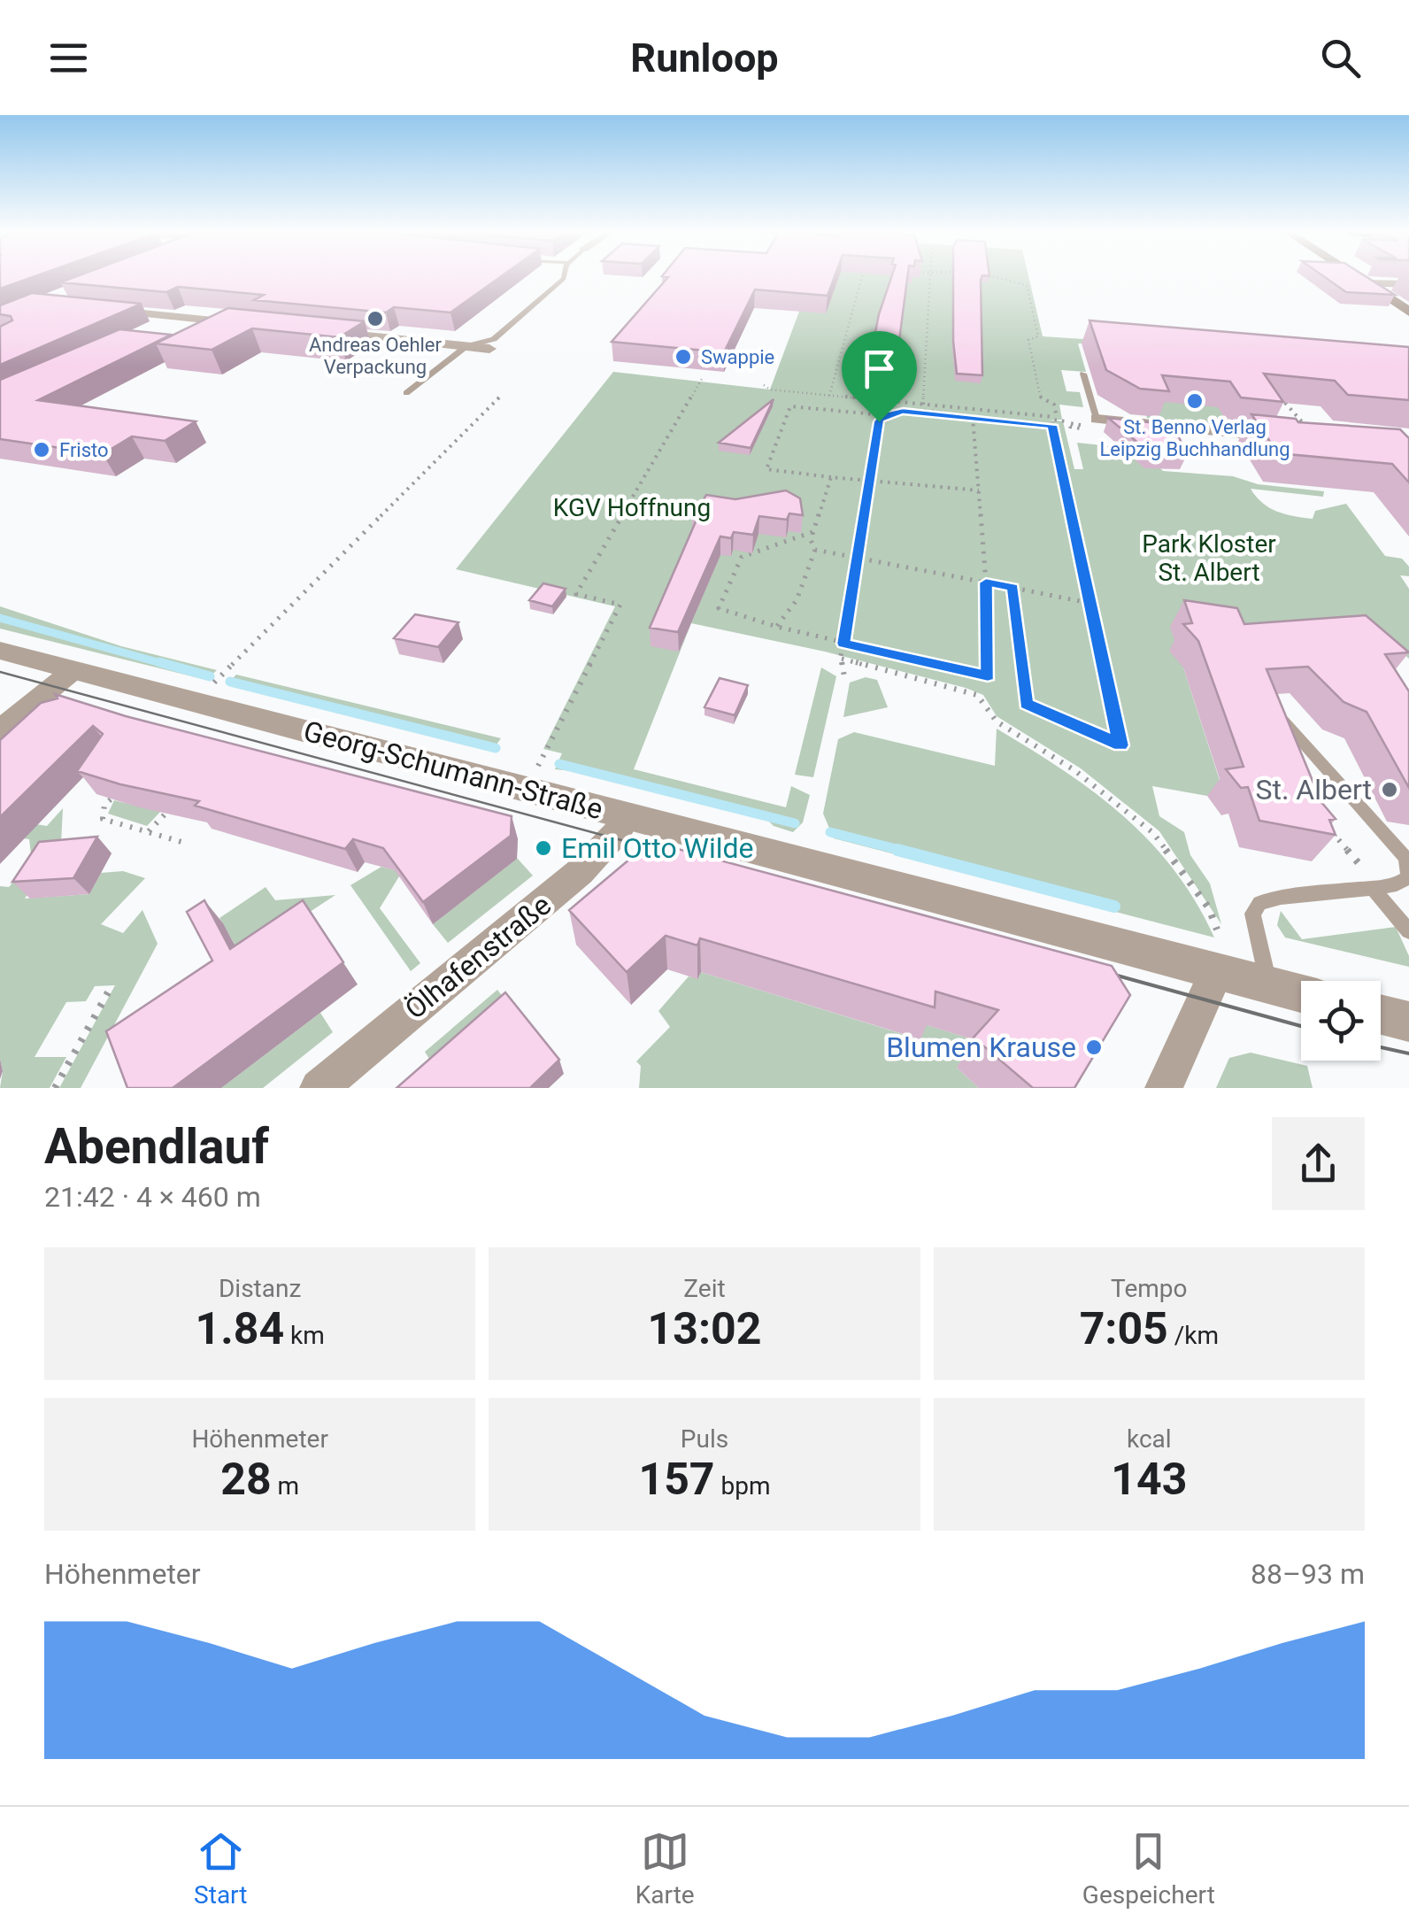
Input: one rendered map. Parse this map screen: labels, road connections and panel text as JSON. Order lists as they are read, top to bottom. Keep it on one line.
{"streets":{"street":["Georg-Schumann-Straße","Ölhafenstraße"]},"crossings":[["Georg-Schumann-Straße","Ölhafenstraße"]],"parks":["KGV Hoffnung","Park Kloster St. Albert"],"places":["Andreas Oehler Verpackung","Swappie","St. Benno Verlag Leipzig Buchhandlung","Fristo","St. Albert","Emil Otto Wilde","Blumen Krause"],"page":{"header":"Runloop","heading":["Abendlauf","21:42 · 4 × 460 m"],"stats":[["Distanz","1.84 km"],["Zeit","13:02"],["Tempo","7:05 /km"],["Höhenmeter","28 m"],["Puls","157 bpm"],["kcal","143"]],"chart":["Höhenmeter","88–93 m"],"tabs":["Start","Karte","Gespeichert"]}}
